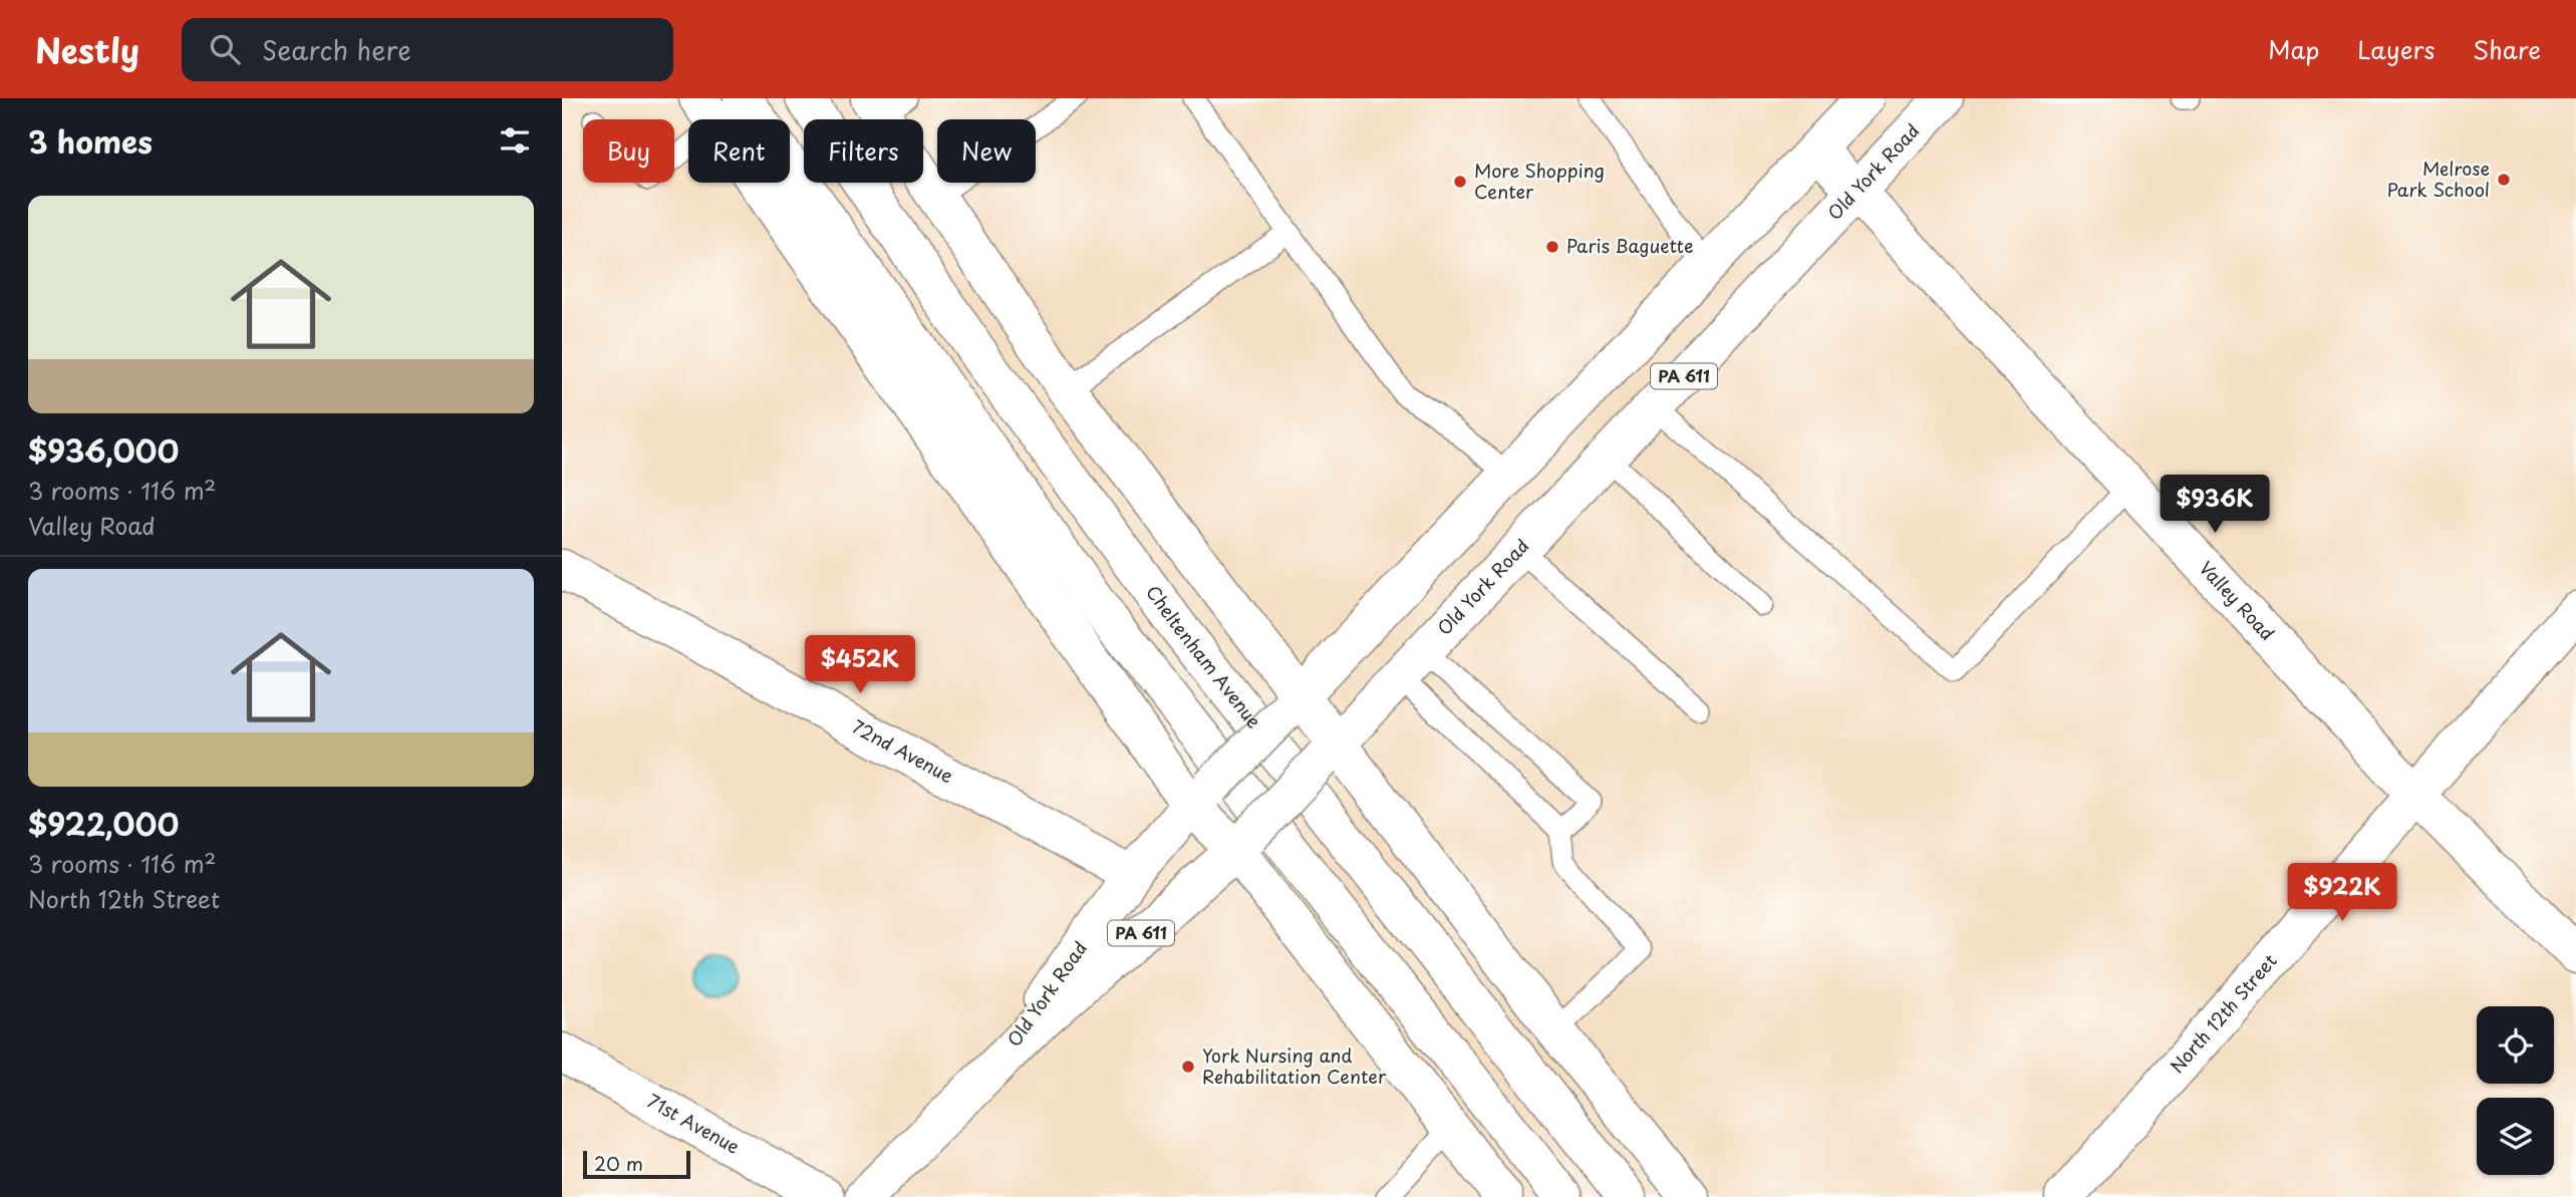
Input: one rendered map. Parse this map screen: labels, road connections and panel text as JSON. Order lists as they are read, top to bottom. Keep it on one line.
{"streets":{"main road":["Old York Road","PA 611","Valley Road","Cheltenham Avenue","72nd Avenue","North 12th Street","71st Avenue"]},"crossings":[["Old York Road","Valley Road"],["Old York Road","72nd Avenue"],["Valley Road","North 12th Street"]],"places":["Melrose Park School","More Shopping Center","Paris Baguette","York Nursing and Rehabilitation Center"],"scale_bar":"20 m","page":{"header":"Nestly","search":"Search here","nav":["Map","Layers","Share"],"heading":"3 homes","chip":["Buy","Rent","Filters","New"],"list":[{"name":"$936,000","note":"3 rooms · 116 m² · Valley Road"},{"name":"$922,000","note":"3 rooms · 116 m² · North 12th Street"}],"price":["$936K","$452K","$922K"],"scale":"20 m"}}
